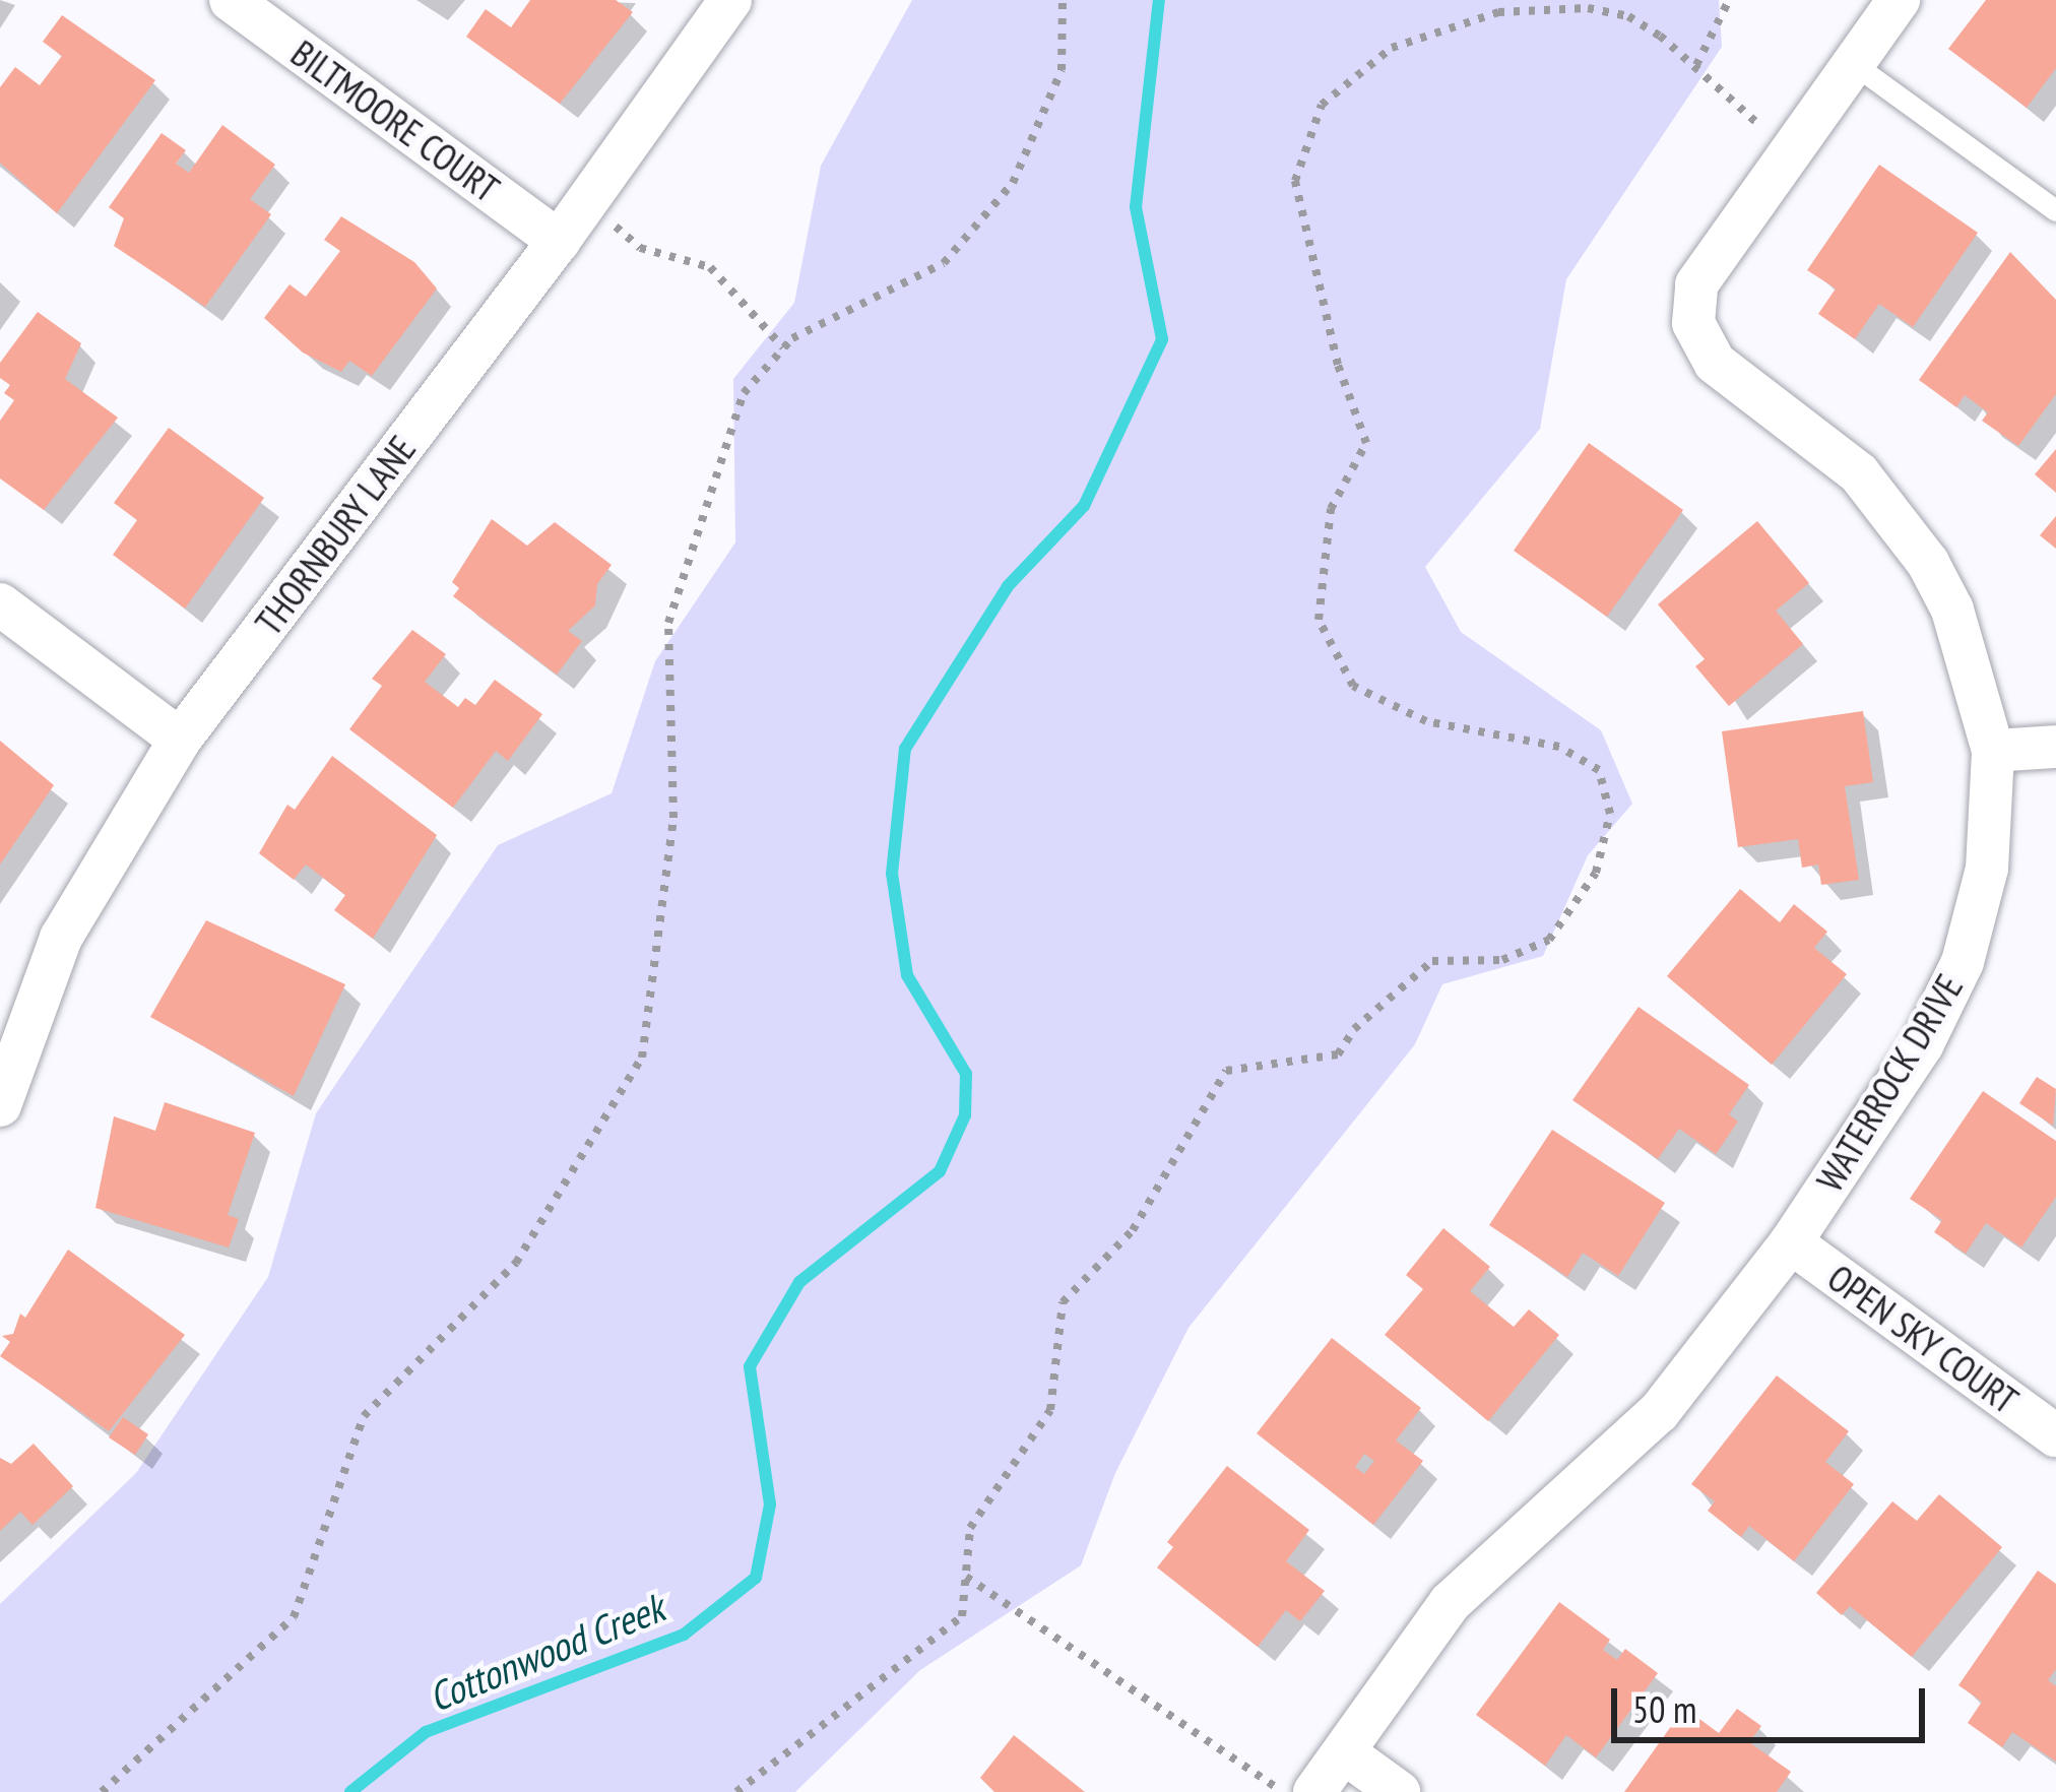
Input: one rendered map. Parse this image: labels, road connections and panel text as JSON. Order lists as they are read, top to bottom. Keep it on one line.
{"streets":{"street":["BILTMOORE COURT","THORNBURY LANE","WATERROCK DRIVE","OPEN SKY COURT"]},"crossings":[["BILTMOORE COURT","THORNBURY LANE"],["WATERROCK DRIVE","OPEN SKY COURT"]],"water":["Cottonwood Creek"],"scale_bar":"50 m"}
